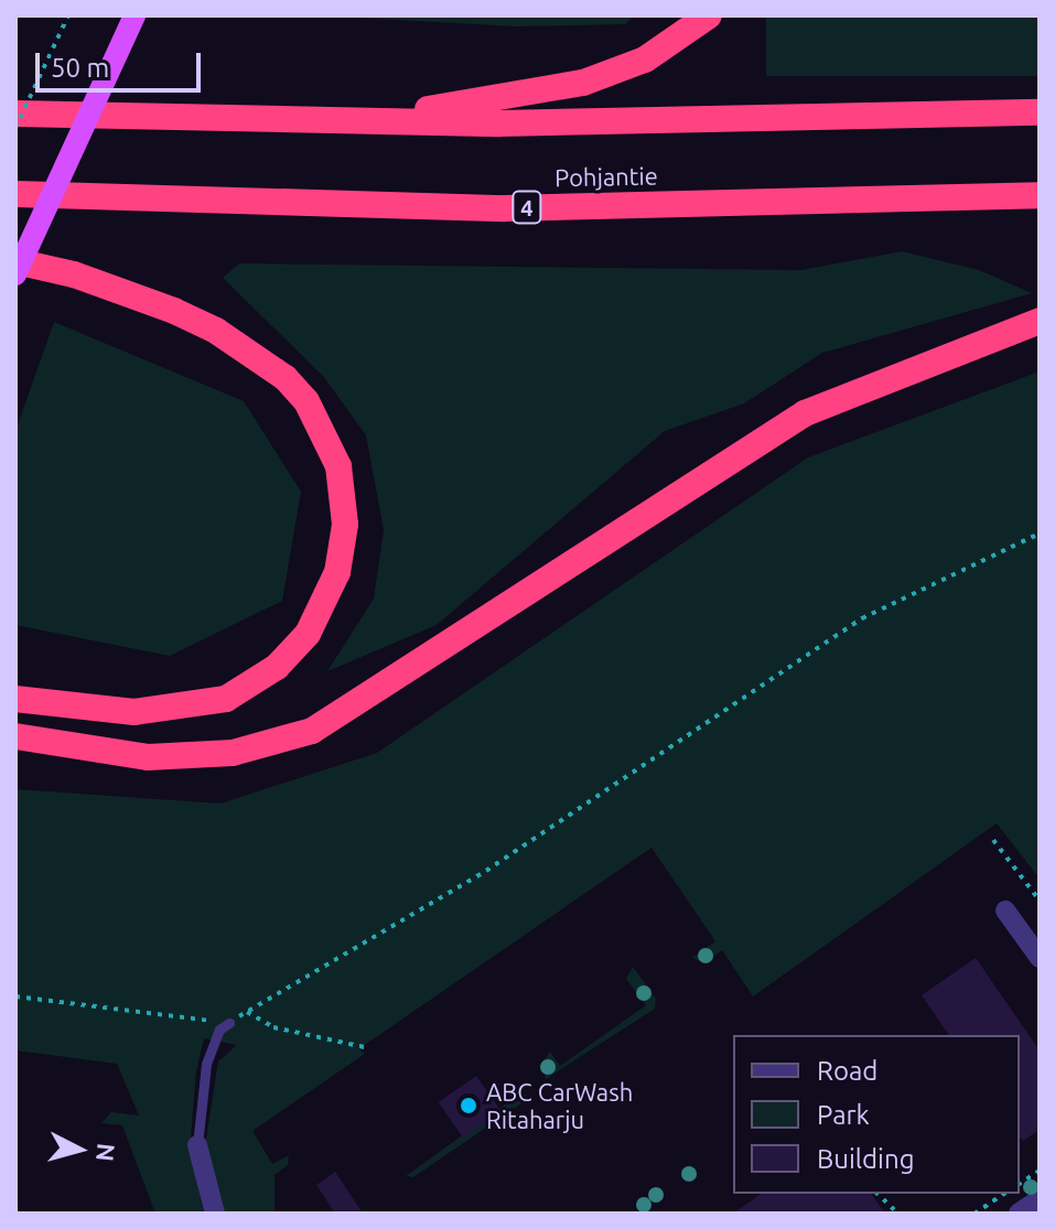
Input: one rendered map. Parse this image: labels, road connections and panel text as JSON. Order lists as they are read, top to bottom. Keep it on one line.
{"streets":{"highway":["Pohjantie","4"]},"places":["ABC CarWash Ritaharju"],"legend":["Road","Park","Building"],"scale_bar":"50 m","north":"right"}
